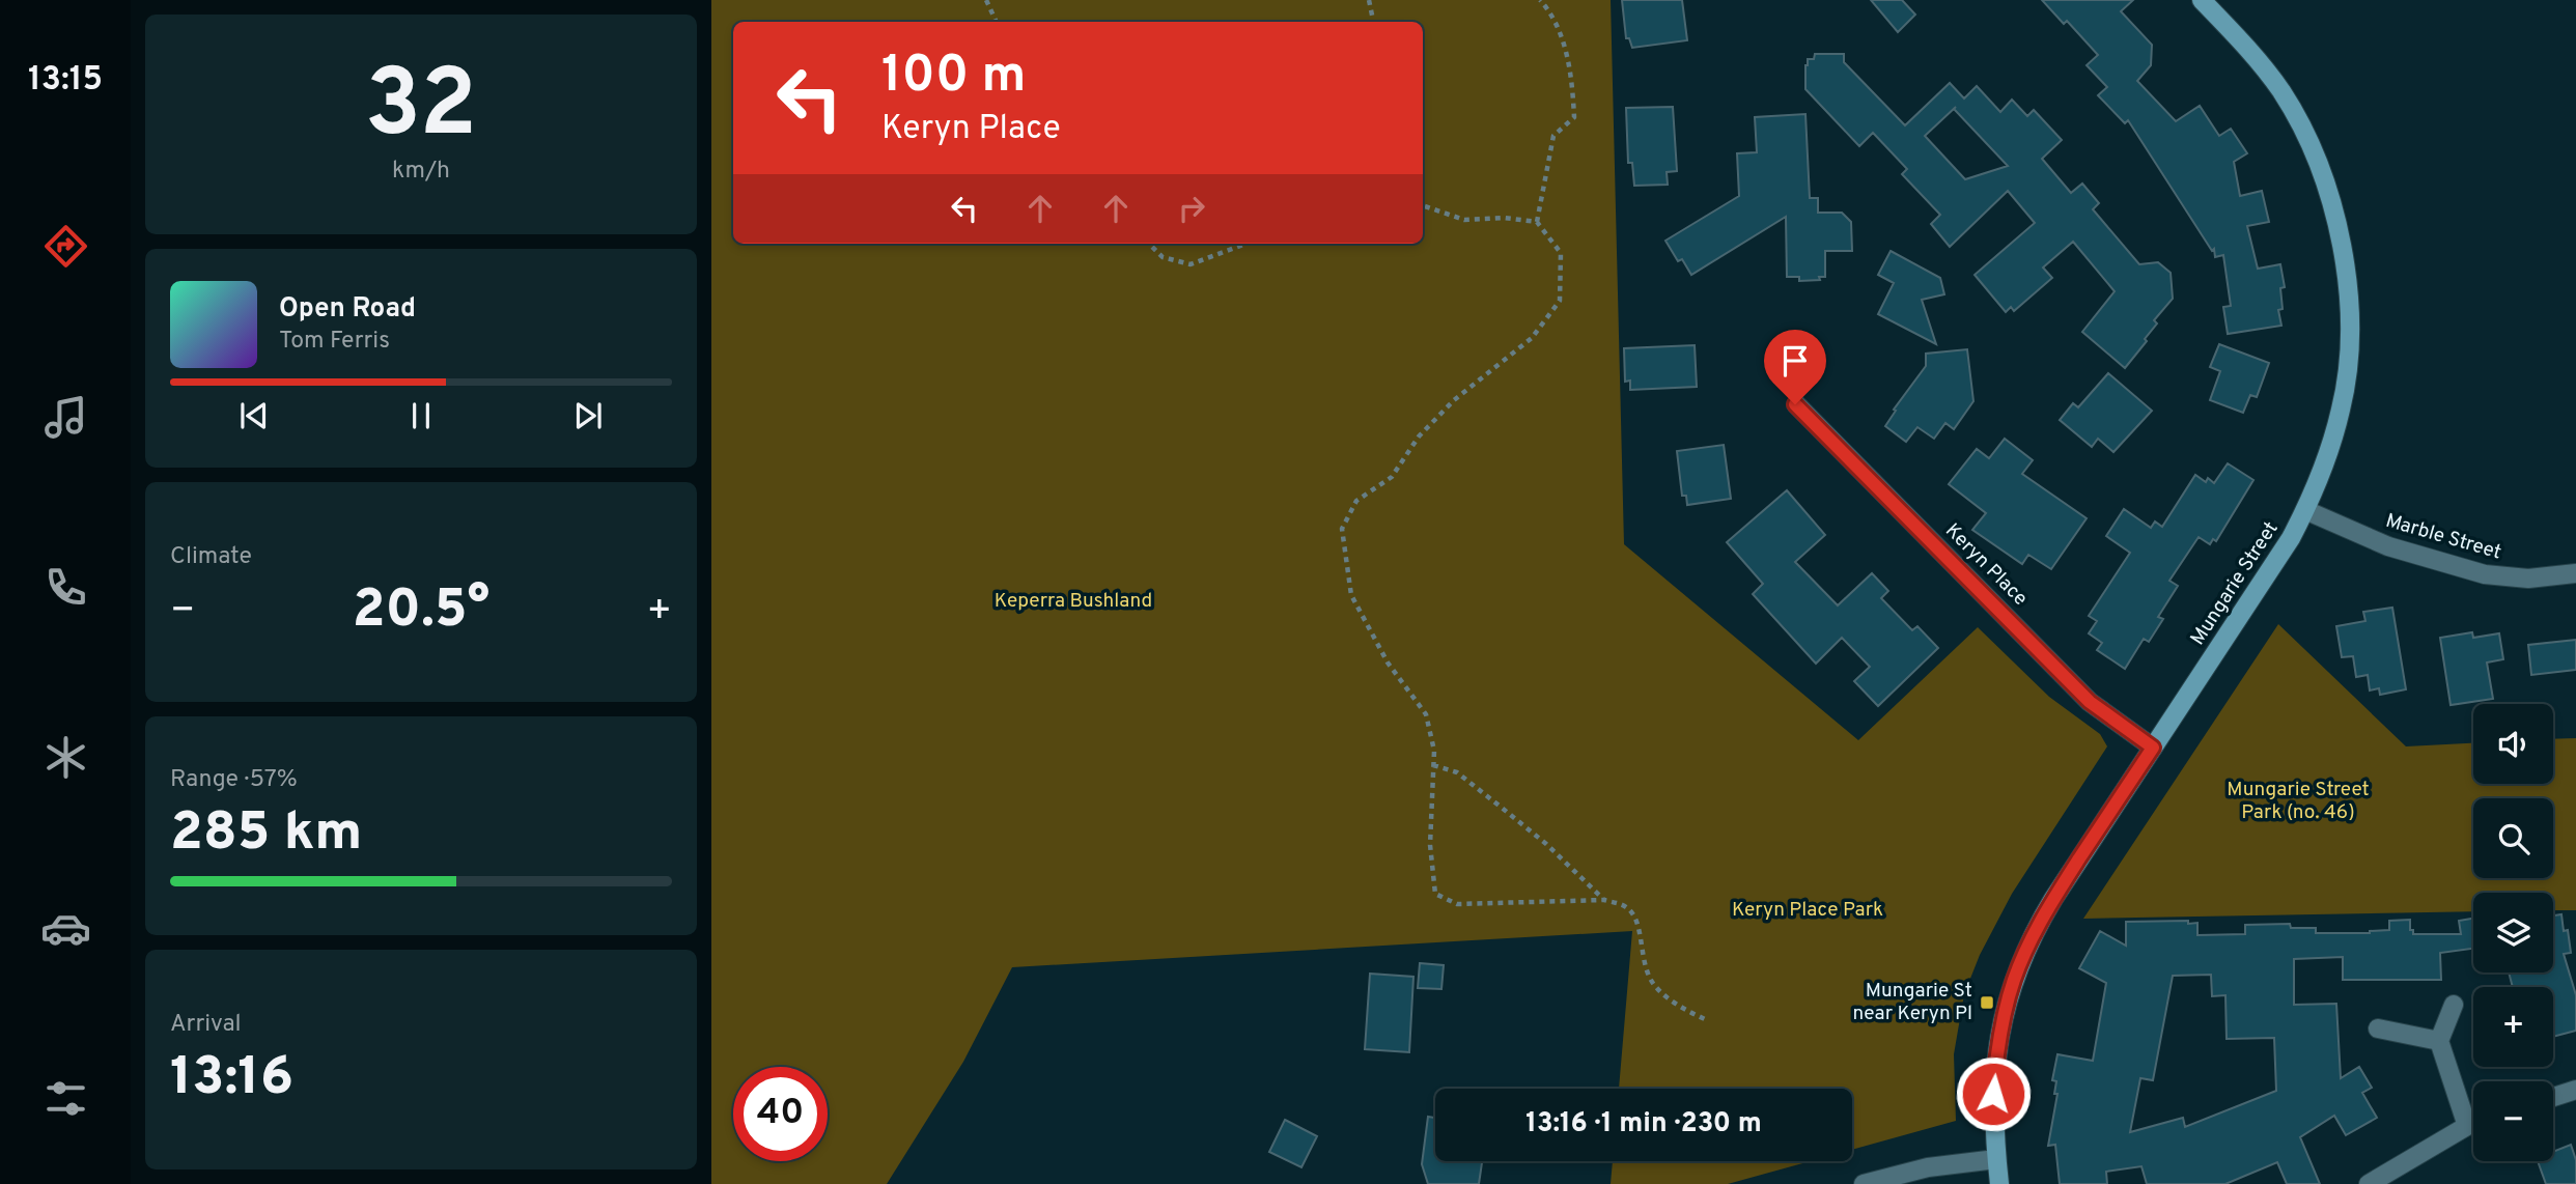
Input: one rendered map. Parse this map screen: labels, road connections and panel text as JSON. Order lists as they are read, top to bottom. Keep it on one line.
{"streets":{"street":["Marble Street","Keryn Place","Mungarie Street"]},"crossings":[["Marble Street","Mungarie Street"],["Keryn Place","Mungarie Street"]],"parks":["Keperra Bushland","Mungarie Street Park (no. 46)","Keryn Place Park"],"places":{"transit":["Mungarie St near Keryn Pl"]},"page":{"tabs":"13:15","tile":[["32","km/h"],"Climate",["Range · 57%","285 km"],["Arrival","13:16"]],"turn":["100 m","Keryn Place"],"song":["Open Road","Tom Ferris"],"heat":["−","20.5°","+"],"map_buttons":["+","−"],"limit":"40","trip":"13:16 · 1 min · 230 m"}}
